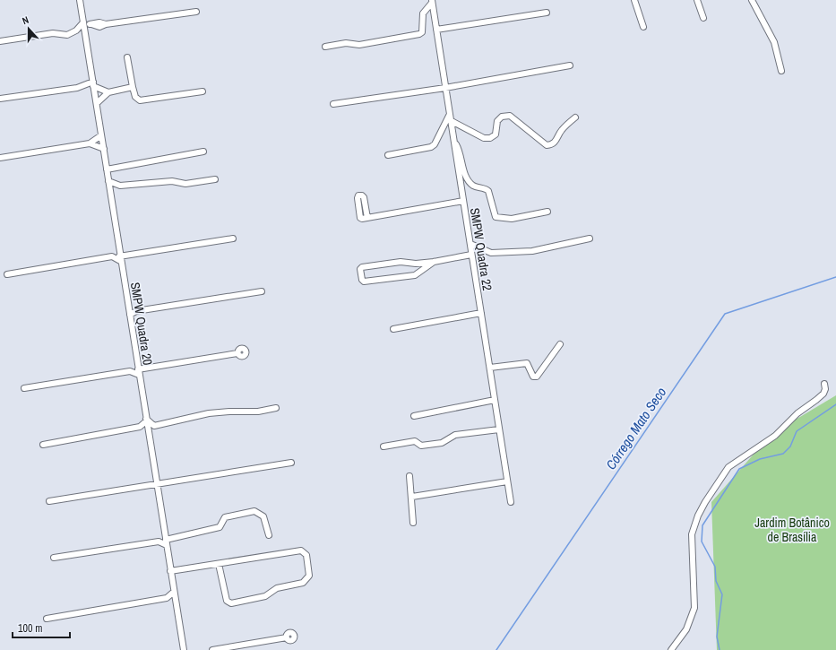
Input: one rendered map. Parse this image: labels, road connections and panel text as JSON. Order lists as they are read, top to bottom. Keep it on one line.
{"streets":{"street":["SMPW Quadra 22","SMPW Quadra 20"]},"water":["Córrego Mato Seco"],"parks":["Jardim Botânico de Brasília"],"scale_bar":"100 m","north":"top"}
